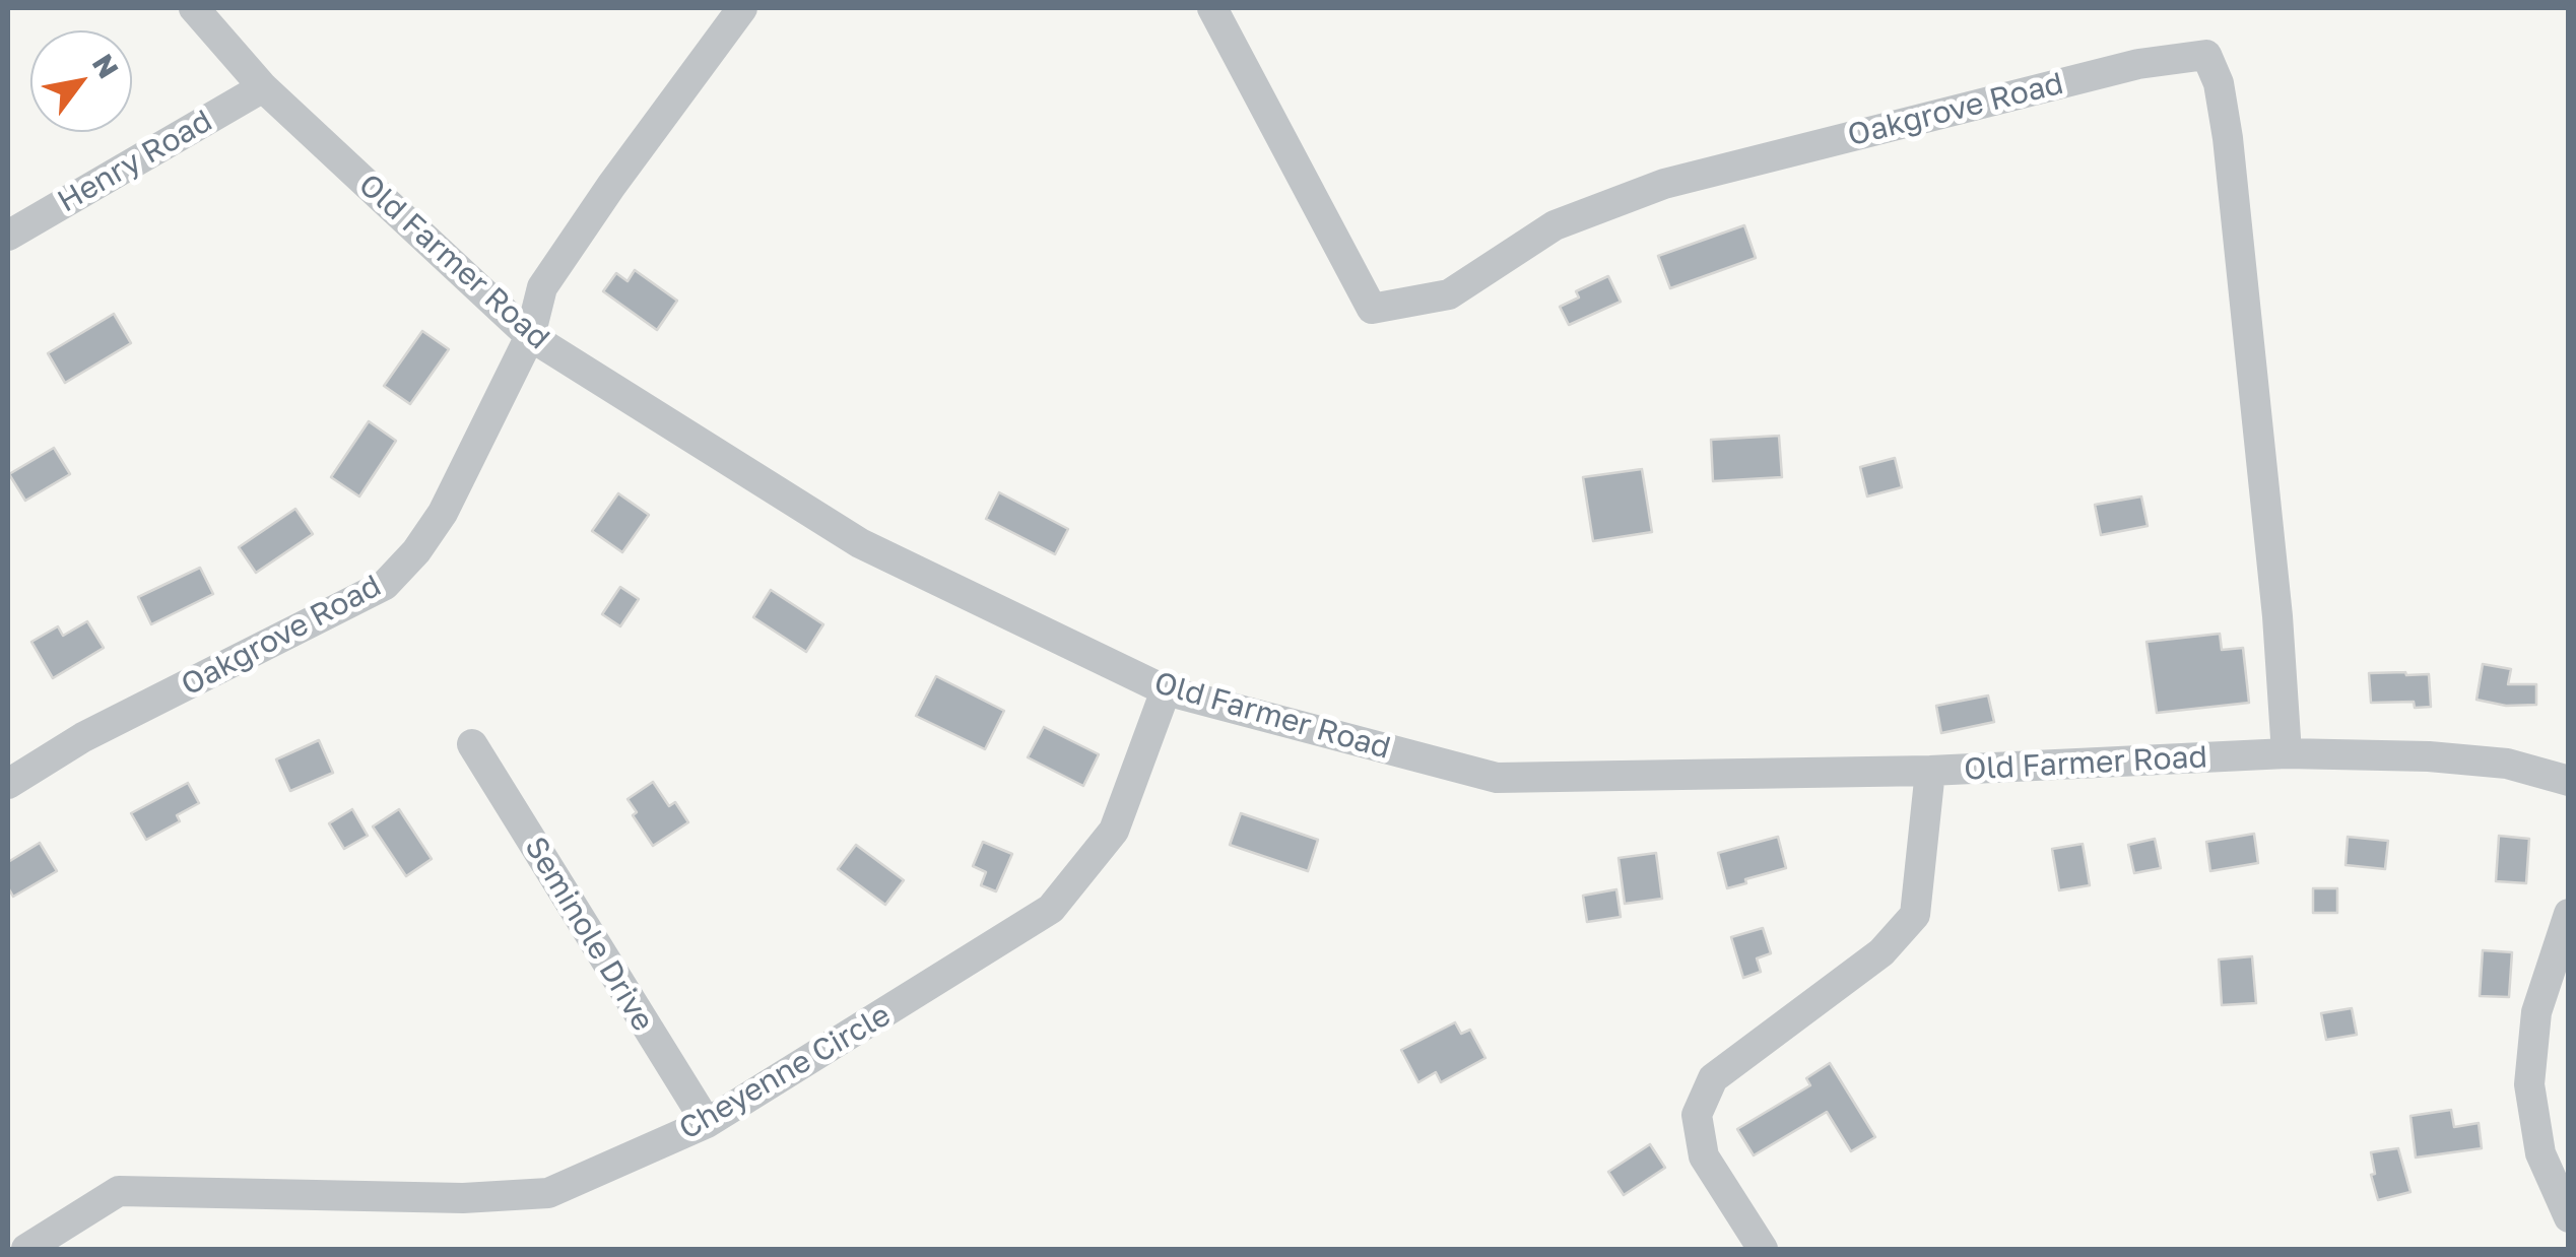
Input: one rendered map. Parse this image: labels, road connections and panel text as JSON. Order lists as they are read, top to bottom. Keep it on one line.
{"streets":{"street":["Oakgrove Road","Henry Road","Old Farmer Road","Seminole Drive","Cheyenne Circle"]},"crossings":[["Oakgrove Road","Old Farmer Road"],["Henry Road","Old Farmer Road"],["Old Farmer Road","Cheyenne Circle"],["Seminole Drive","Cheyenne Circle"]],"north":"top right"}
